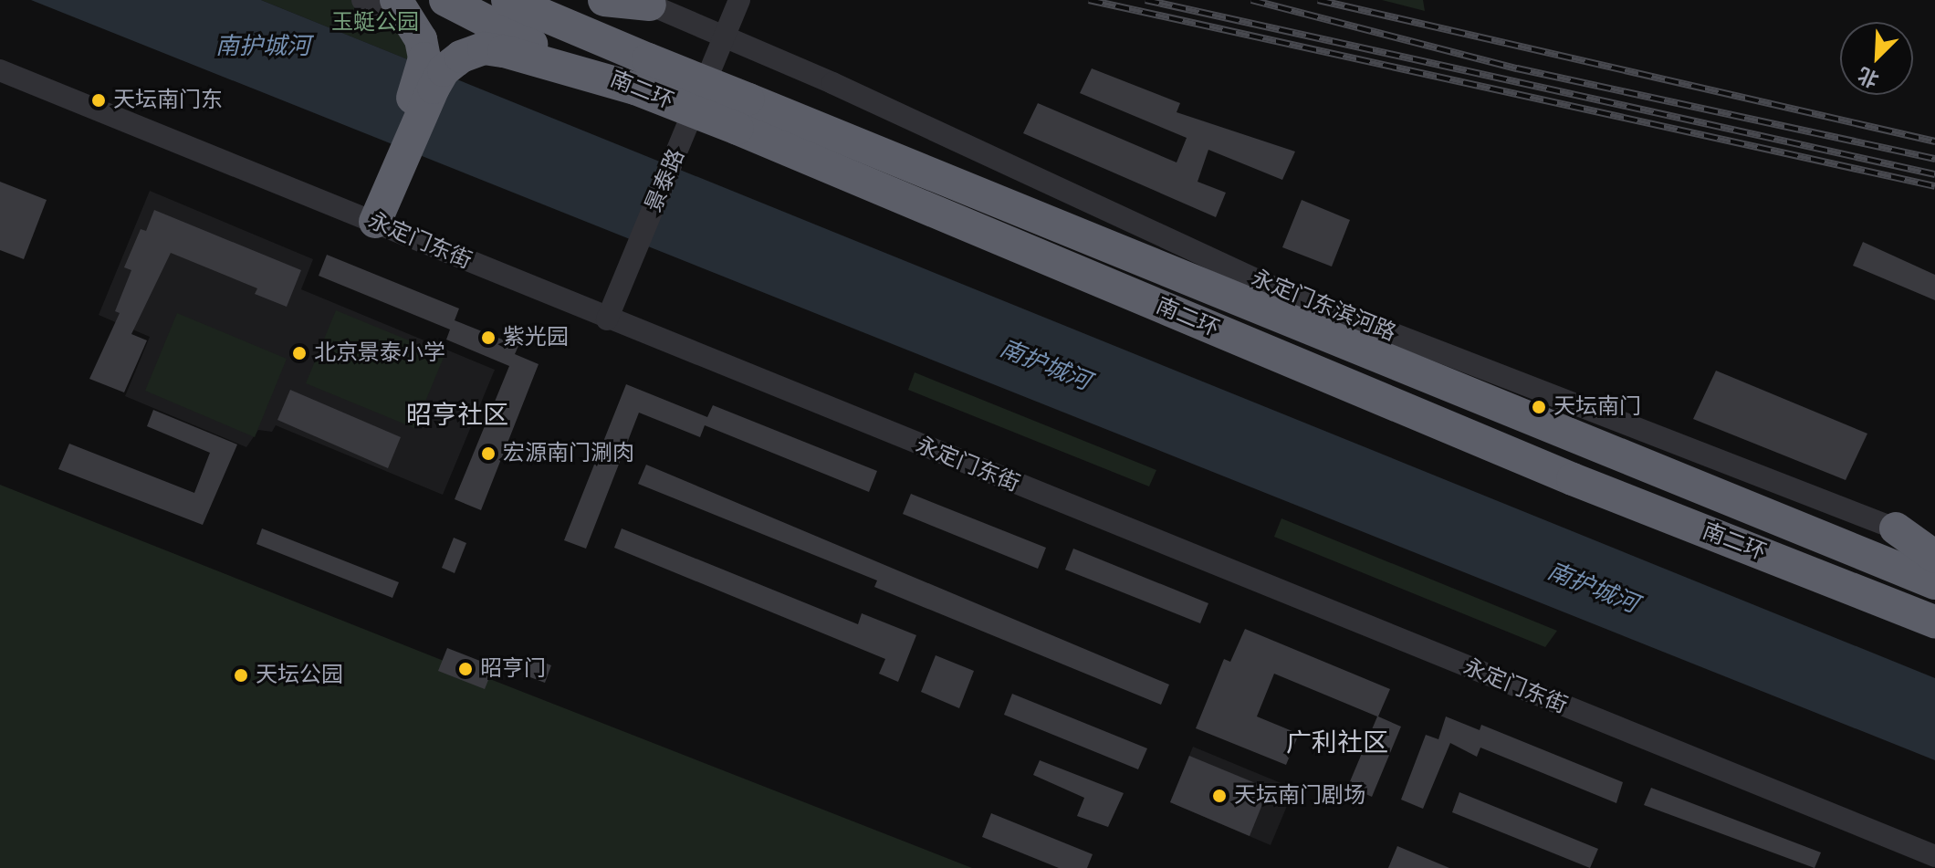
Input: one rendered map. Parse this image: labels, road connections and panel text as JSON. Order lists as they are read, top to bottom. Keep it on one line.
{"streets":{"highway":["南二环"],"street":["景泰路","永定门东街","永定门东滨河路"]},"crossings":[["景泰路","永定门东街"],["景泰路","永定门东滨河路"]],"districts":["昭亨社区","广利社区"],"water":["南护城河"],"parks":["玉蜓公园"],"places":["天坛南门东","紫光园","北京景泰小学","天坛南门","宏源南门涮肉","昭亨门","天坛公园","天坛南门剧场"],"north":"bottom left"}
